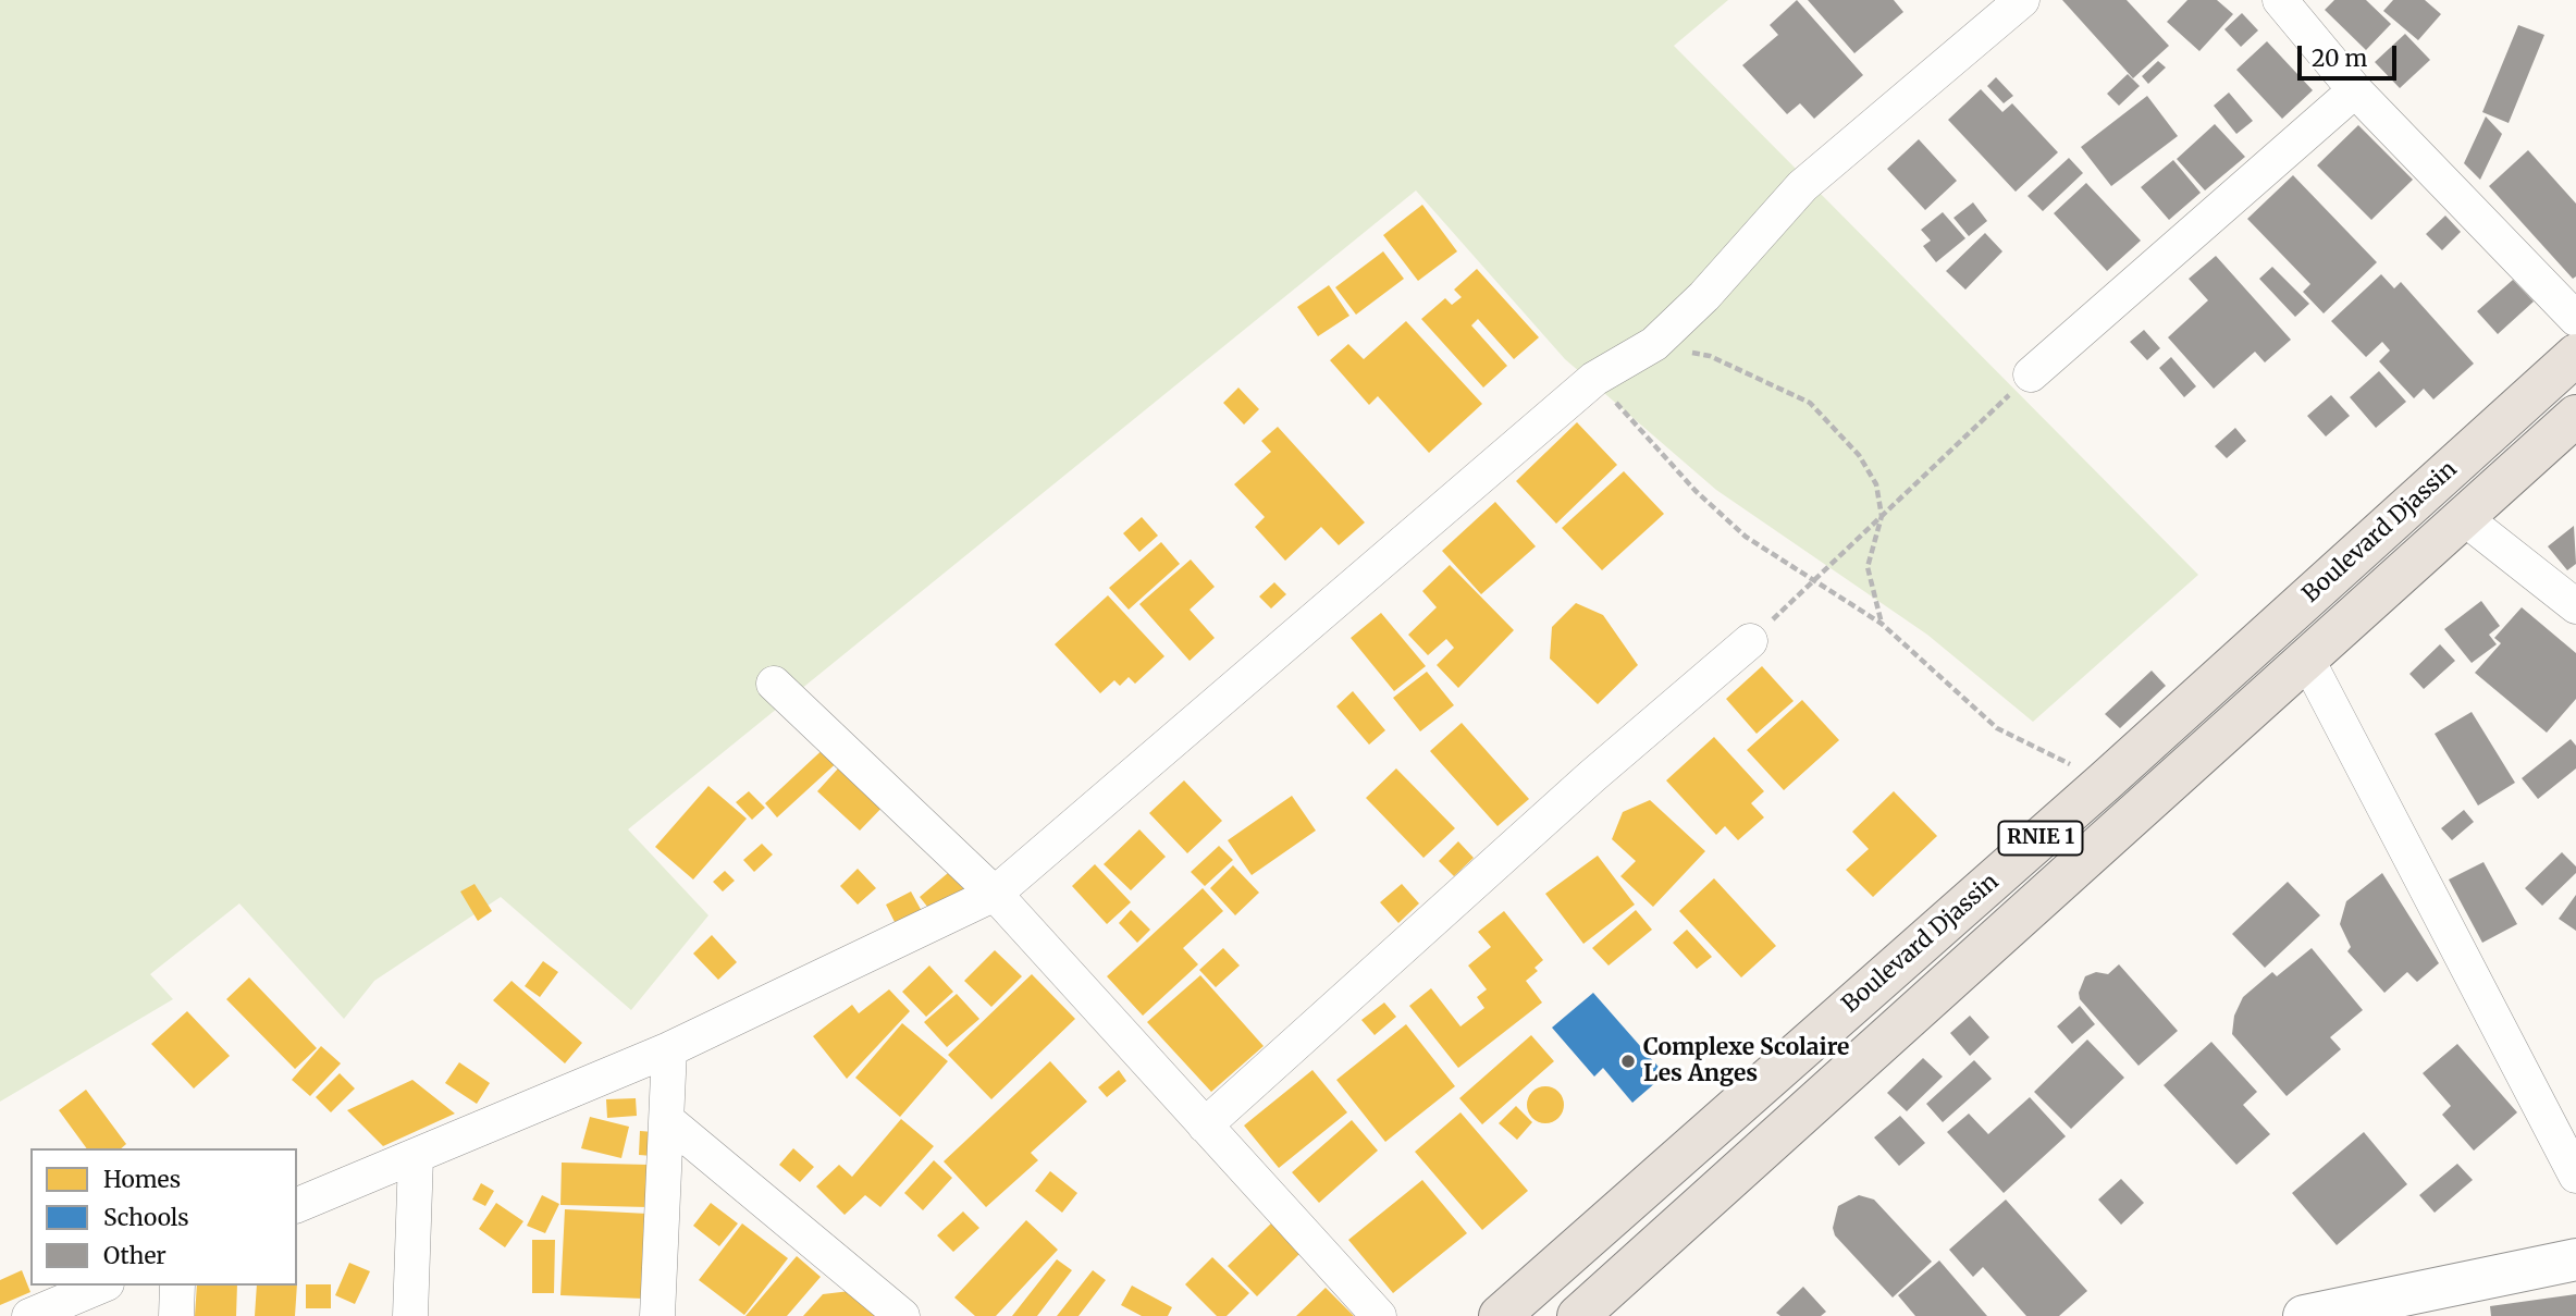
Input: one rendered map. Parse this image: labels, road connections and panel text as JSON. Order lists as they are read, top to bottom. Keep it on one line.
{"streets":{"highway":["Boulevard Djassin","RNIE 1"]},"places":["Complexe Scolaire Les Anges"],"legend":["Homes","Schools","Other"],"scale_bar":"20 m"}
